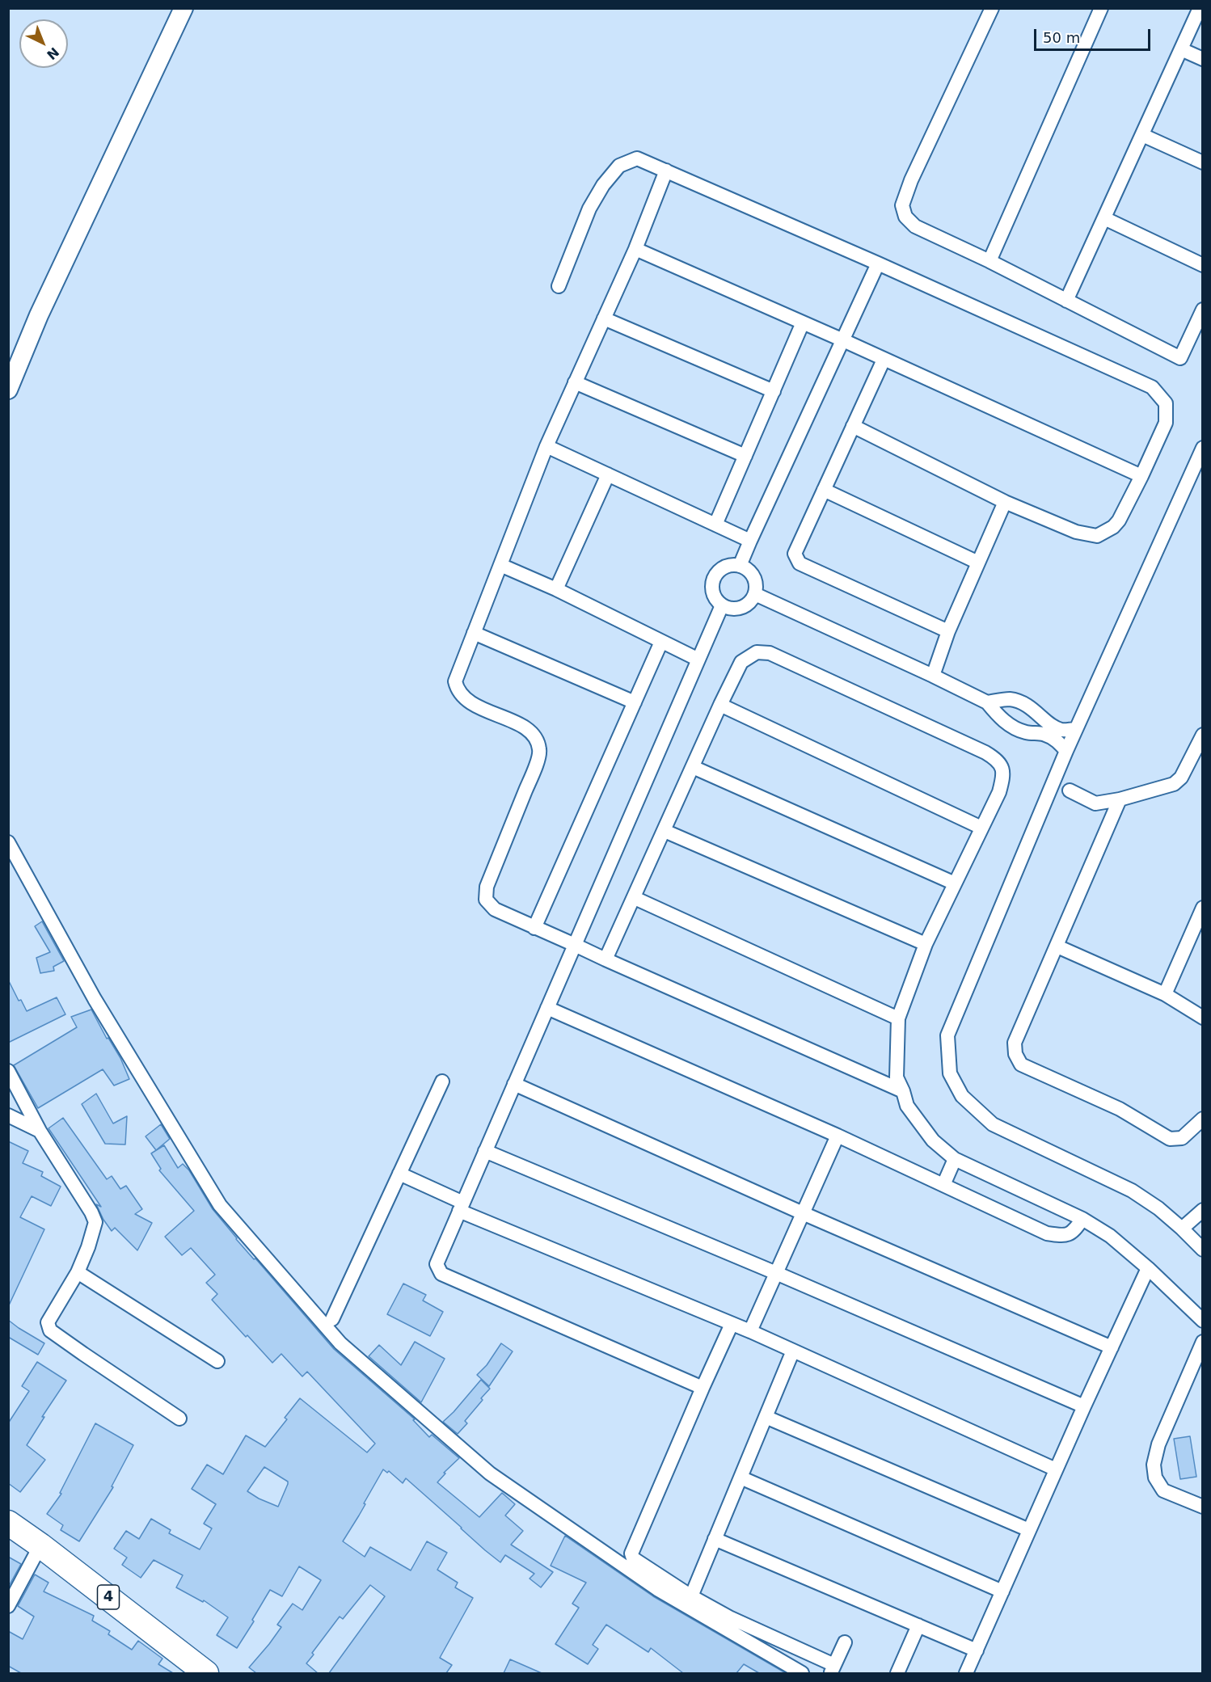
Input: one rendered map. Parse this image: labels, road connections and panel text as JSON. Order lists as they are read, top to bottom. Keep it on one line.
{"streets":{"highway":["4"]},"scale_bar":"50 m","north":"bottom right"}
